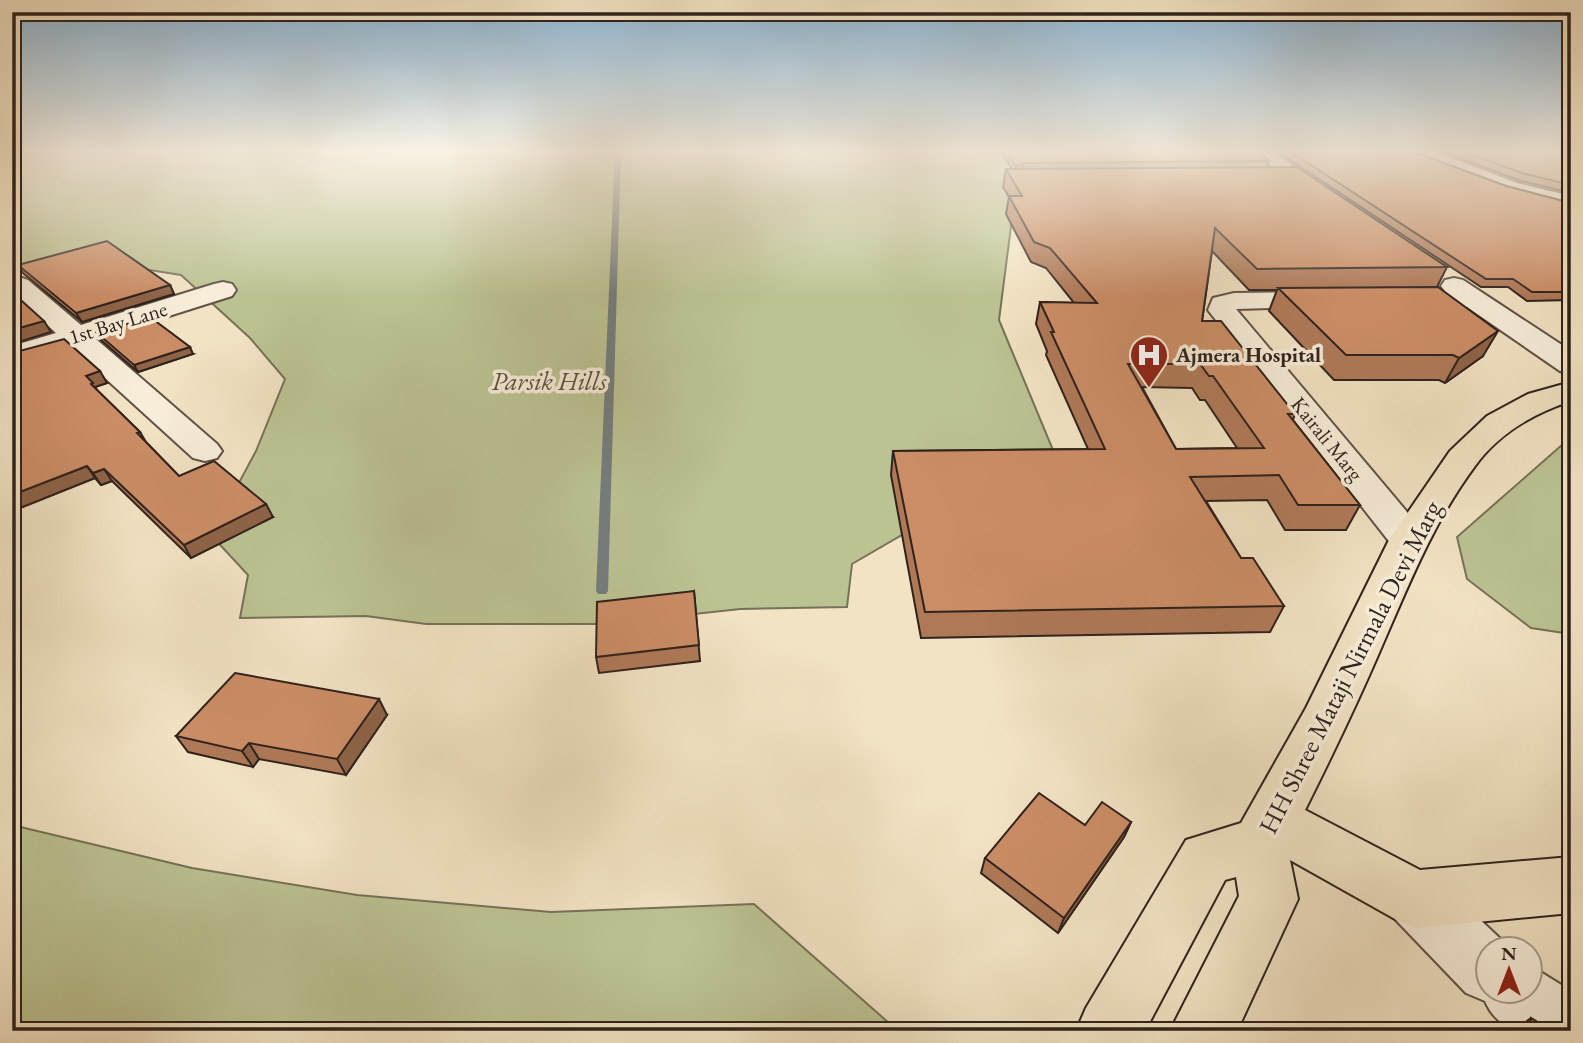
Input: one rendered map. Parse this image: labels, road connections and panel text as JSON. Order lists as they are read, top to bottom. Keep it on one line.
{"streets":{"main road":["HH Shree Mataji Nirmala Devi Marg"],"street":["1st Bay Lane","Kairali Marg"]},"crossings":[["Kairali Marg","HH Shree Mataji Nirmala Devi Marg"]],"parks":["Parsik Hills"],"places":{"hospital":["Ajmera Hospital"]},"north":"top"}
